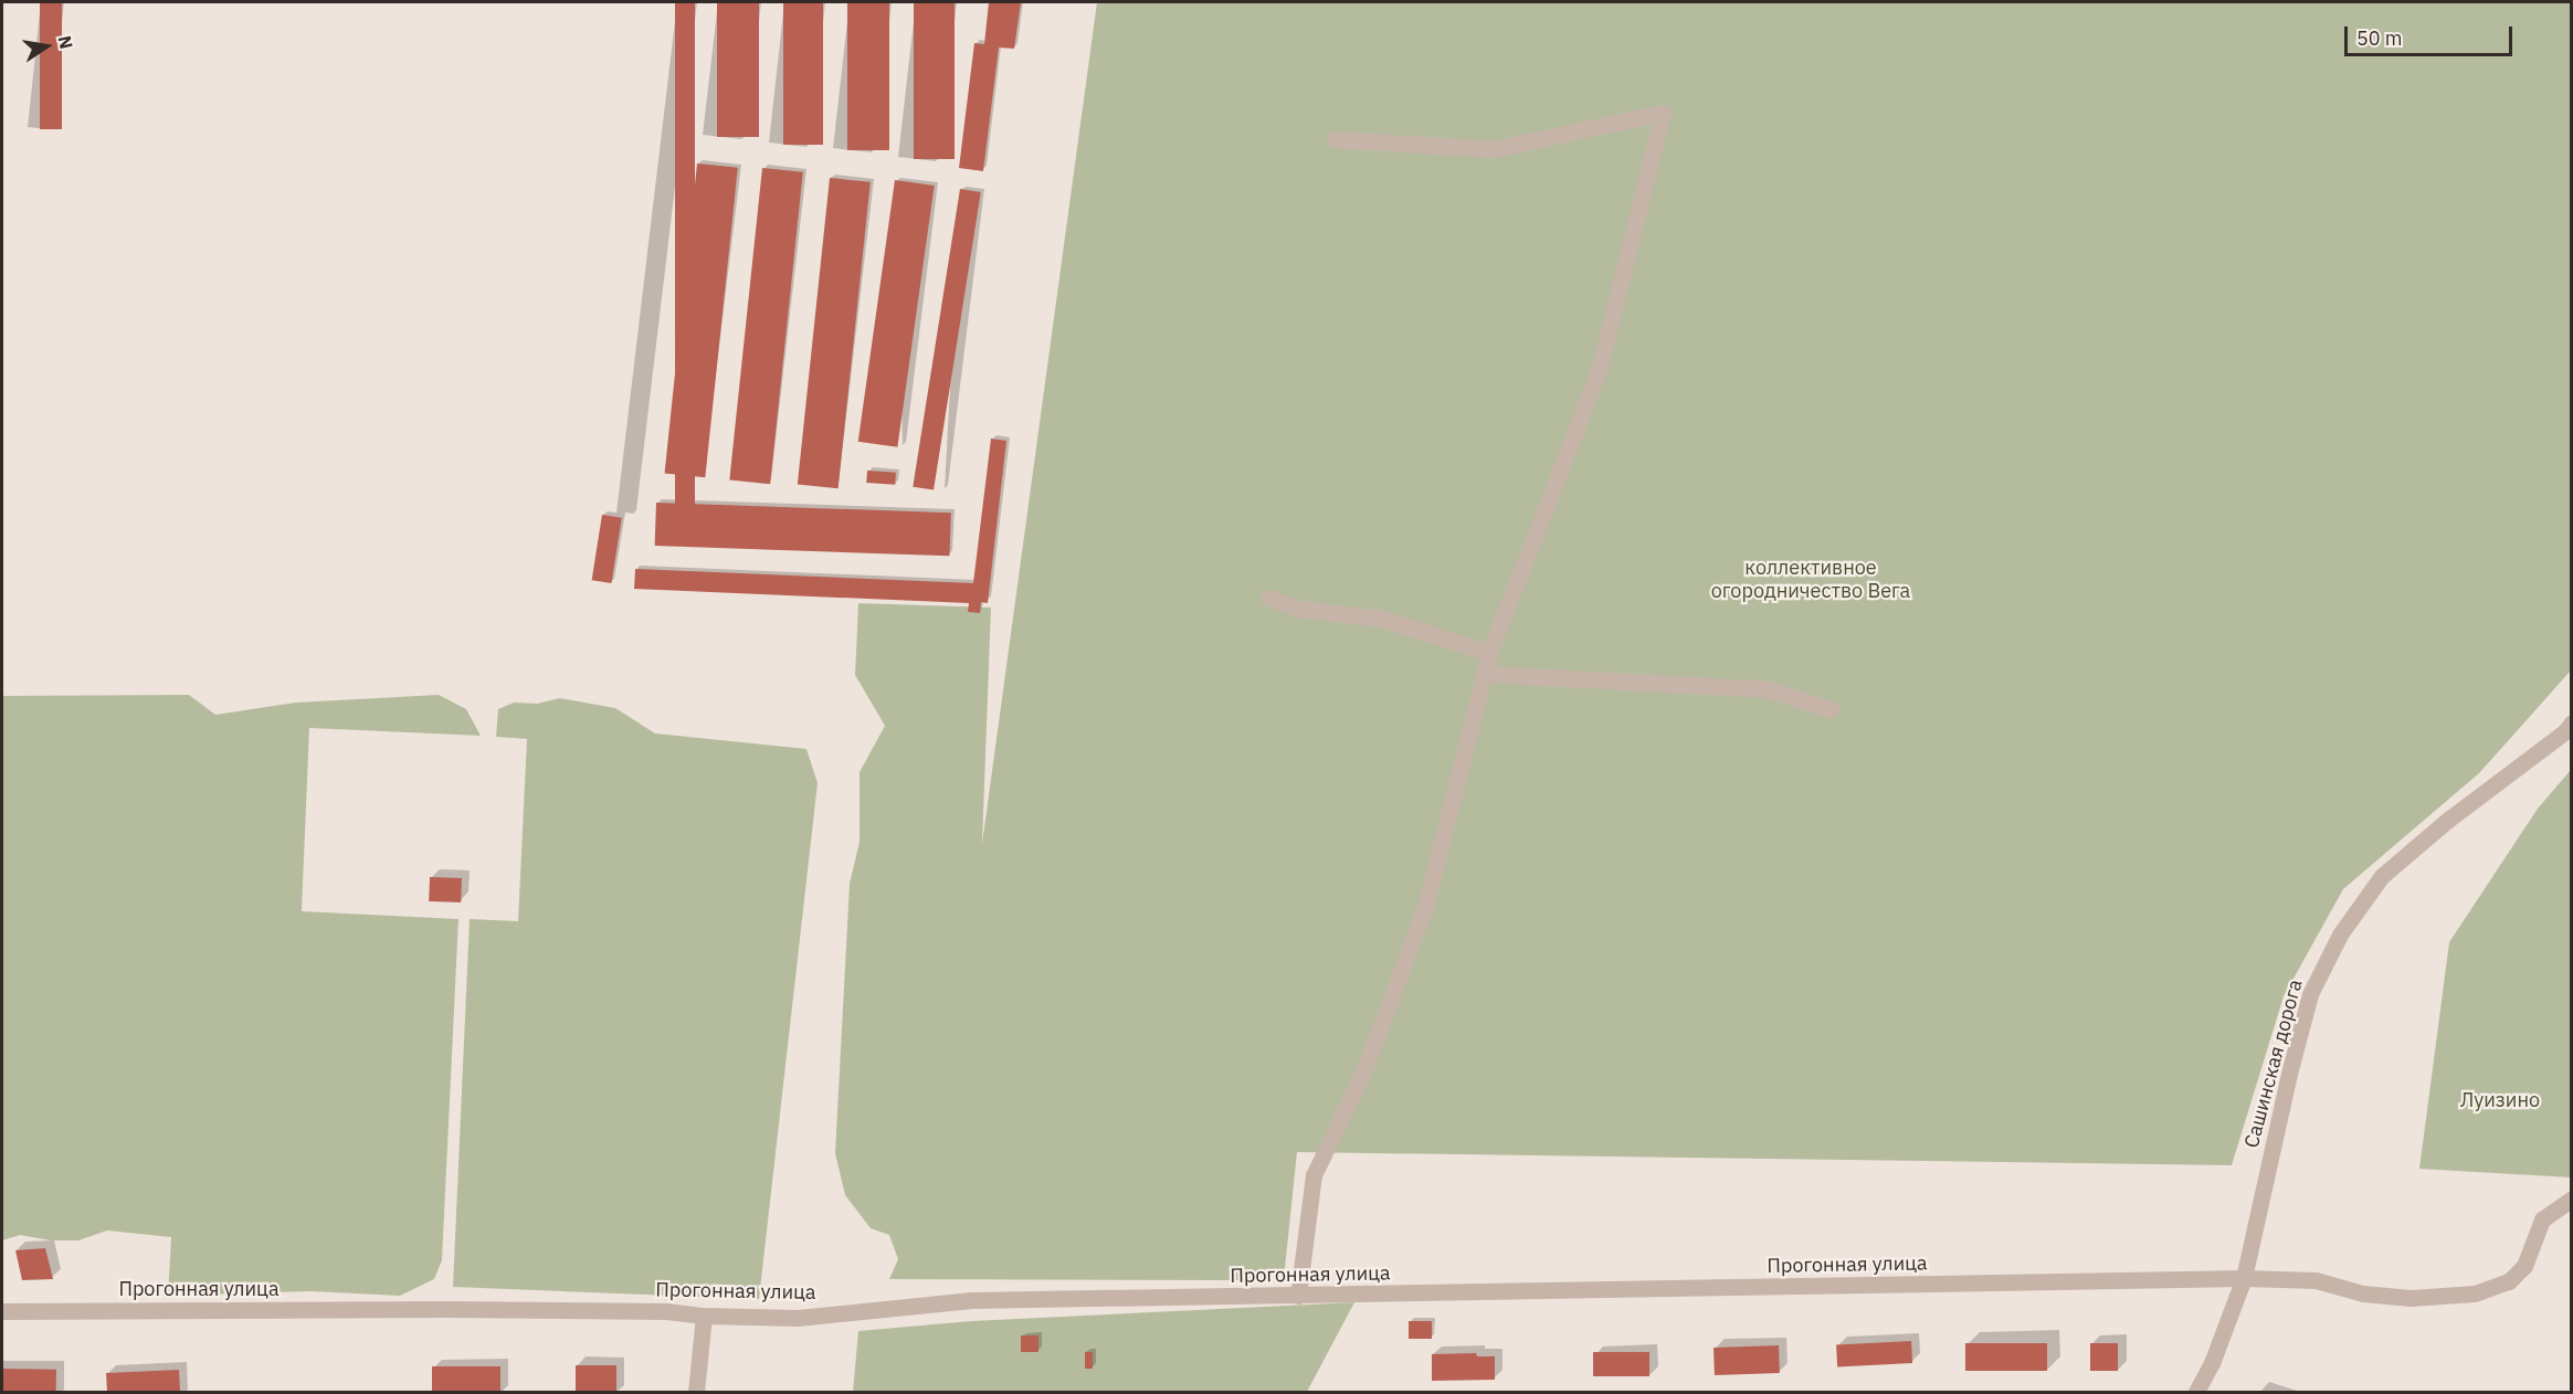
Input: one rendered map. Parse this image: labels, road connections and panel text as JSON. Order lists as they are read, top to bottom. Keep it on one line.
{"streets":{"street":["Сашинская дорога","Прогонная улица"]},"crossings":[["Сашинская дорога","Прогонная улица"]],"parks":["коллективное огородничество Вега","Луизино"],"scale_bar":"50 m","north":"right"}
